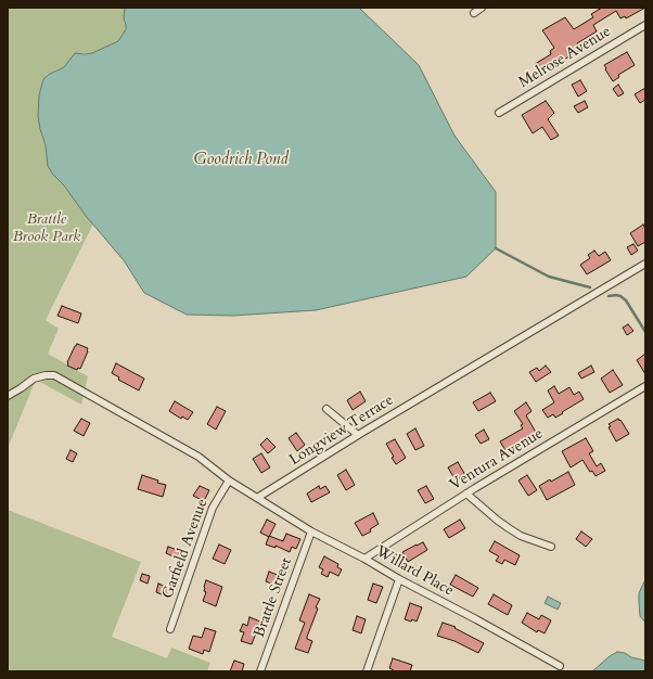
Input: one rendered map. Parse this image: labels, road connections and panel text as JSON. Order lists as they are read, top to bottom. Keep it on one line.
{"streets":{"street":["Melrose Avenue","Longview Terrace","Ventura Avenue","Garfield Avenue","Willard Place","Brattle Street"]},"crossings":[["Longview Terrace","Willard Place"],["Ventura Avenue","Willard Place"],["Willard Place","Brattle Street"]],"water":["Goodrich Pond"],"parks":["Brattle Brook Park"]}
